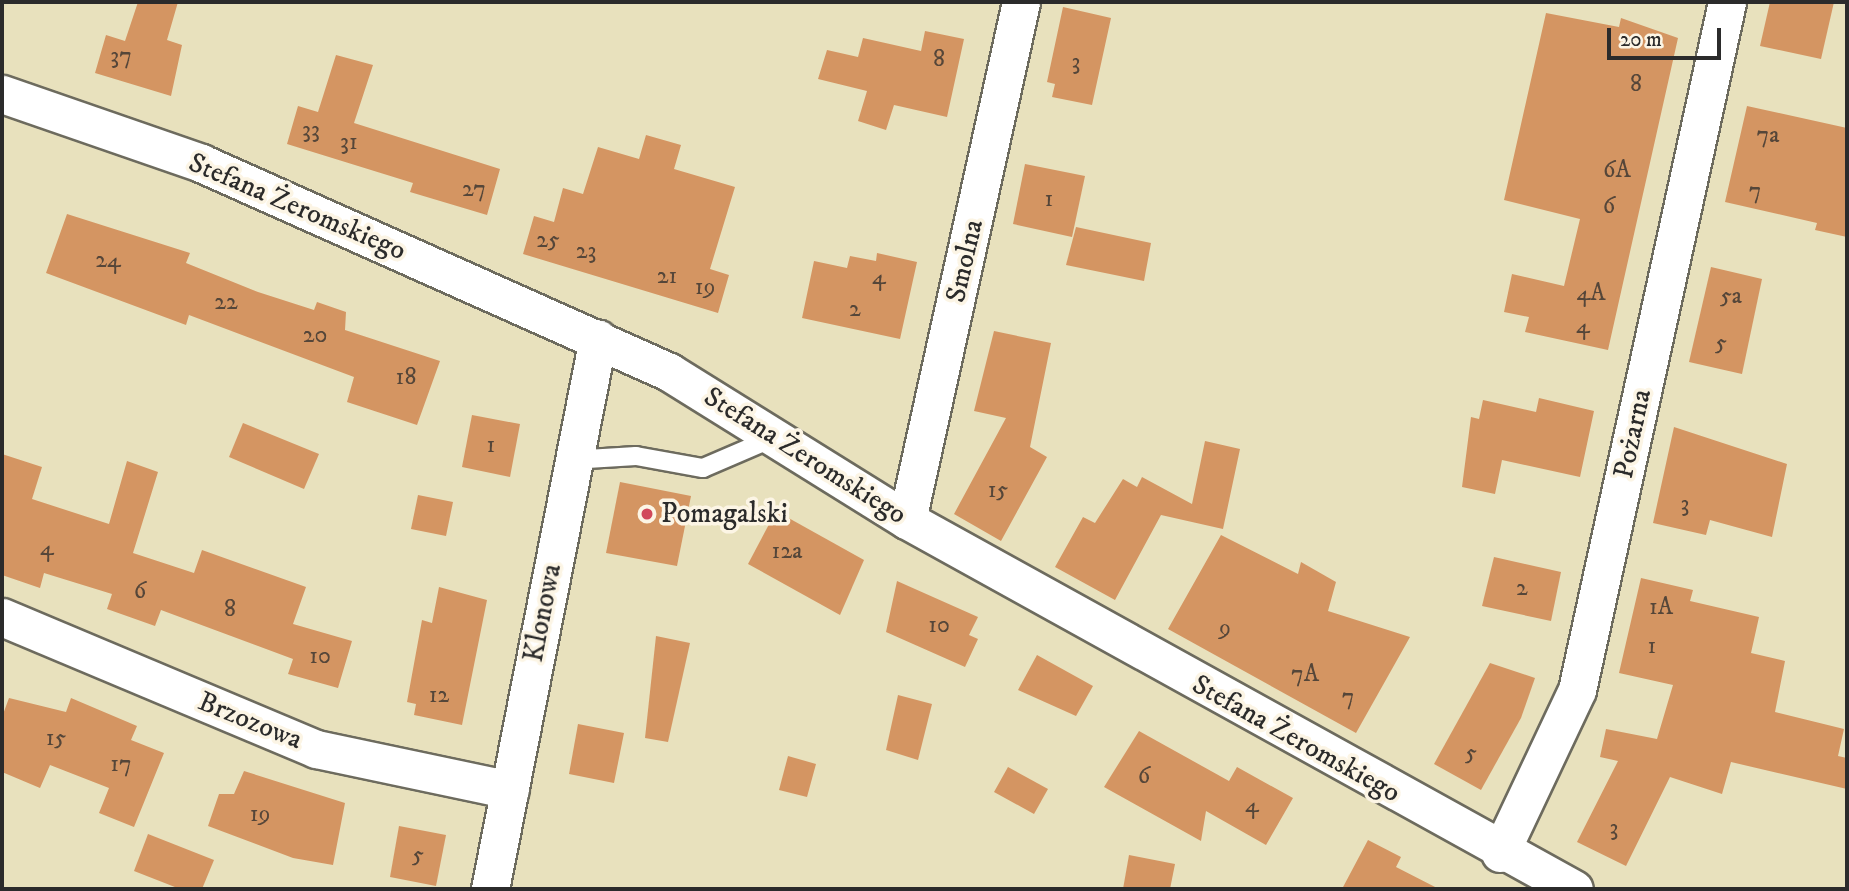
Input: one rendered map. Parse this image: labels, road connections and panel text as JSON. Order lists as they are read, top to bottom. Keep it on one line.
{"streets":{"street":["Stefana Żeromskiego","Smolna","Pożarna","Klonowa","Brzozowa"]},"crossings":[["Stefana Żeromskiego","Smolna"],["Stefana Żeromskiego","Pożarna"],["Stefana Żeromskiego","Klonowa"],["Klonowa","Brzozowa"]],"places":["Pomagalski"],"house_numbers":["37","8","3","8","33","7a","31","6A","27","7","1","6","25","23","24","21","4","19","4A","5a","22","2","4","20","5","18","1","15","3","4","12a","2","6","1A","8","10","9","1","10","7A","12","7","15","5","17","6","4","19","3","5"],"scale_bar":"20 m"}
